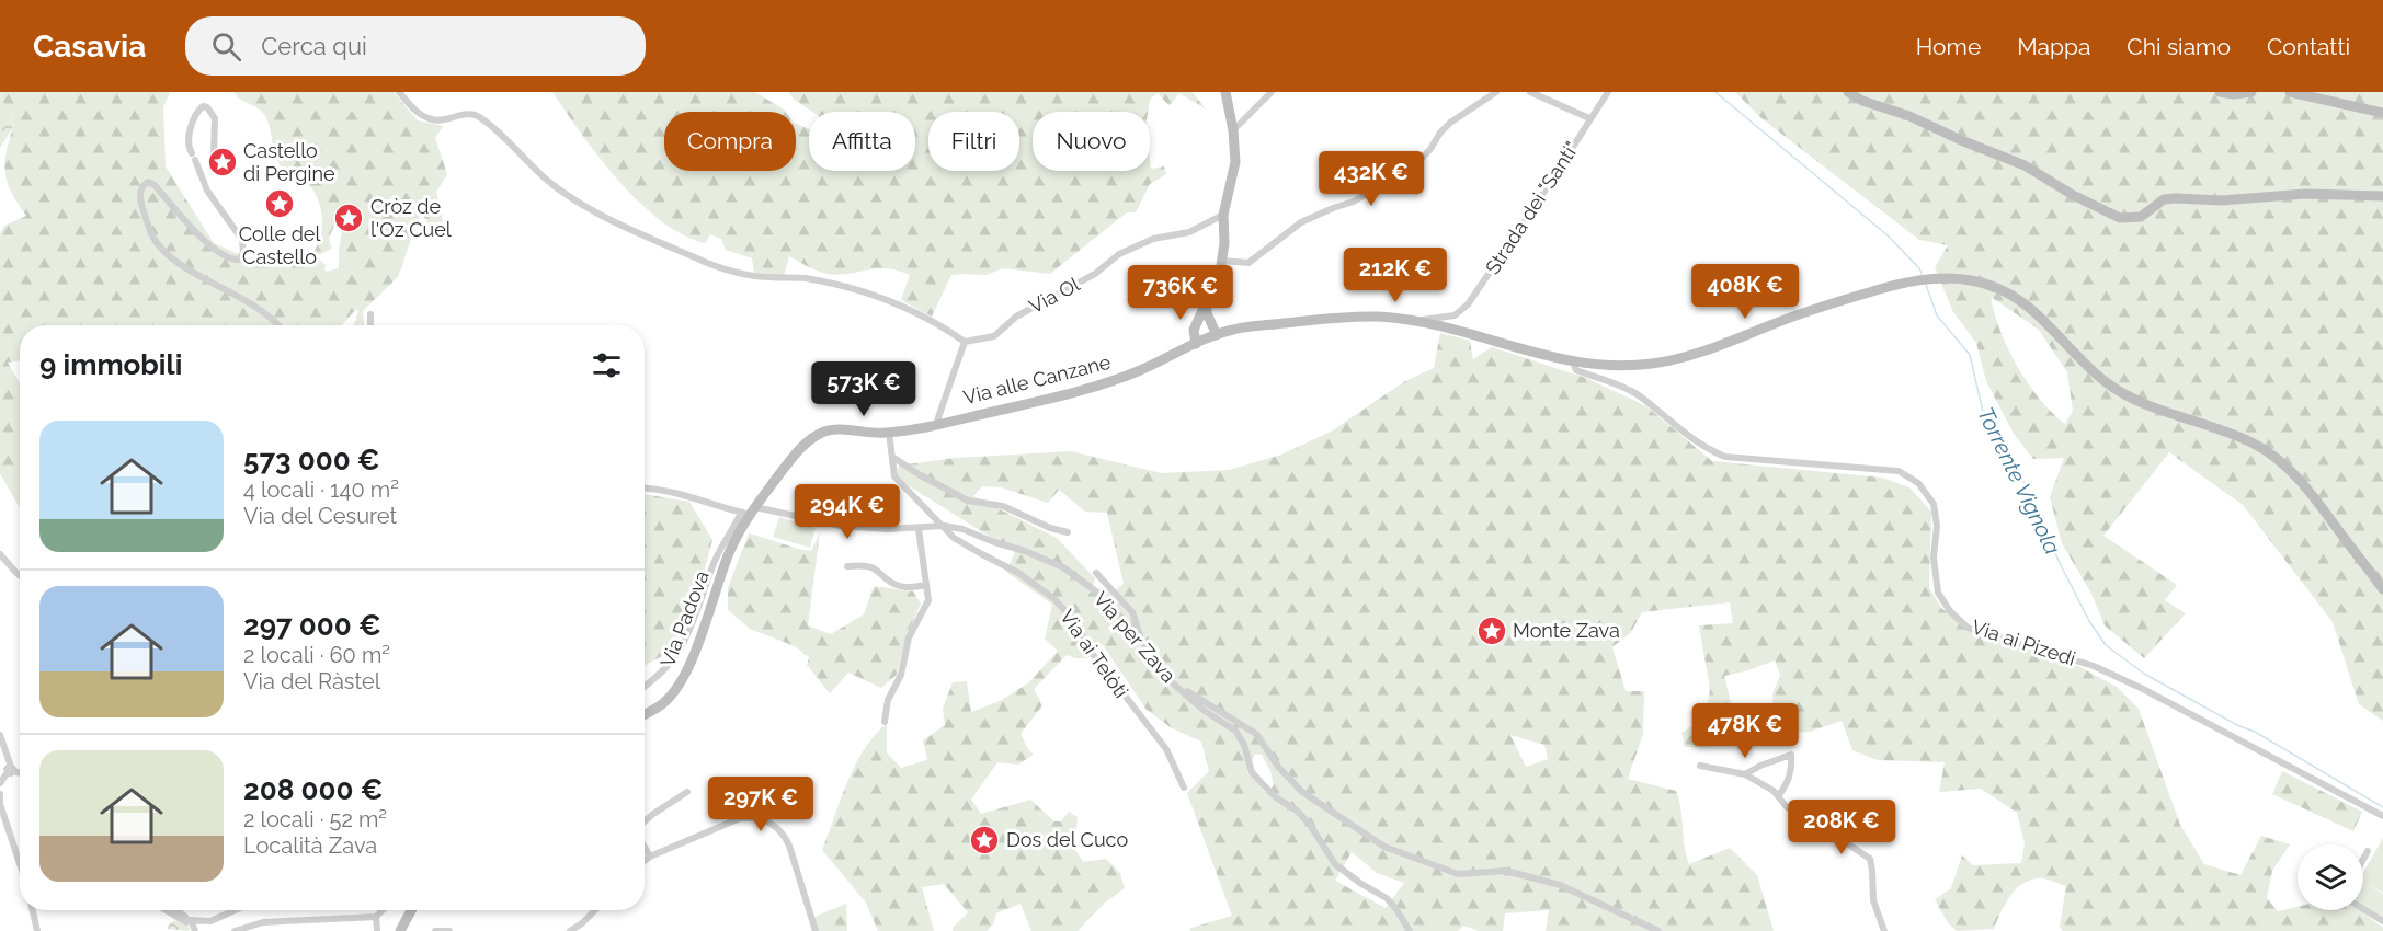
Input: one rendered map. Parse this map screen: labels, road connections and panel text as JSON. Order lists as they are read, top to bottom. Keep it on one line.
{"streets":{"main road":["Via alle Canzane","Via Padova"],"street":["Strada dei \"Santi\"","Via Ol","Via per Zava","Via ai Pizedi","Via ai Telòti"]},"crossings":[["Strada dei \"Santi\"","Via alle Canzane"],["Via alle Canzane","Via Padova"],["Via alle Canzane","Via ai Pizedi"],["Via alle Canzane","Via ai Telòti"],["Via Padova","Via ai Telòti"],["Via per Zava","Via ai Telòti"]],"water":["Torrente Vignola"],"places":{"place":["Castello di Pergine","Colle del Castello","Cròz de l'Oz Cuel","Monte Zava","Dos del Cuco"]},"page":{"header":"Casavia","search":"Cerca qui","nav":["Home","Mappa","Chi siamo","Contatti"],"chip":["Compra","Affitta","Filtri","Nuovo"],"price":["432K €","212K €","408K €","736K €","573K €","294K €","478K €","297K €","208K €"],"heading":"9 immobili","list":[{"name":"573 000 €","note":"4 locali · 140 m² · Via del Cesuret"},{"name":"297 000 €","note":"2 locali · 60 m² · Via del Ràstel"},{"name":"208 000 €","note":"2 locali · 52 m² · Località Zava"}]}}
